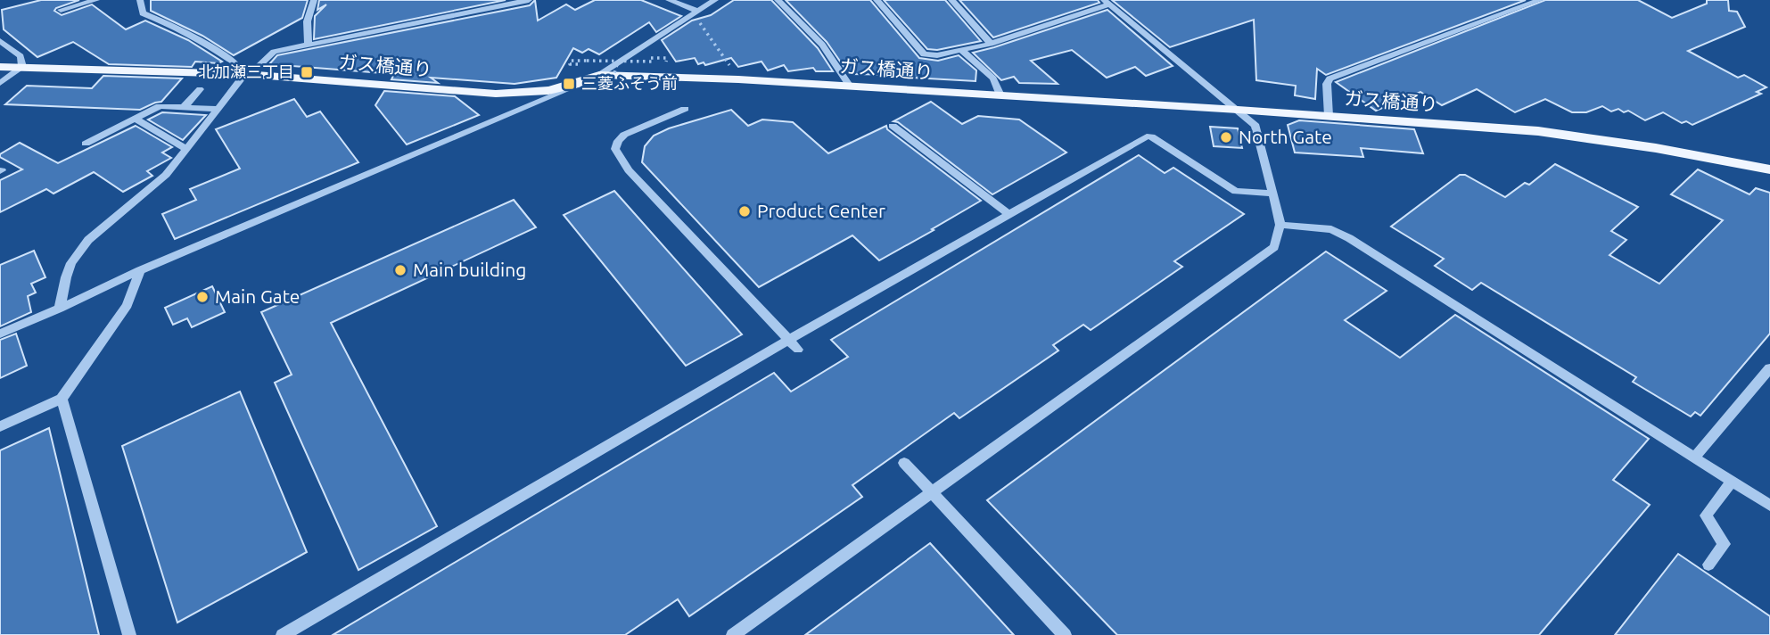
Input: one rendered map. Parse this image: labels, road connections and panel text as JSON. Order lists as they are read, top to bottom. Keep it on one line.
{"streets":{"main road":["ガス橋通り"]},"places":{"transit":["北加瀬三丁目","三菱ふそう前"],"other":["North Gate","Product Center","Main building","Main Gate"]}}
